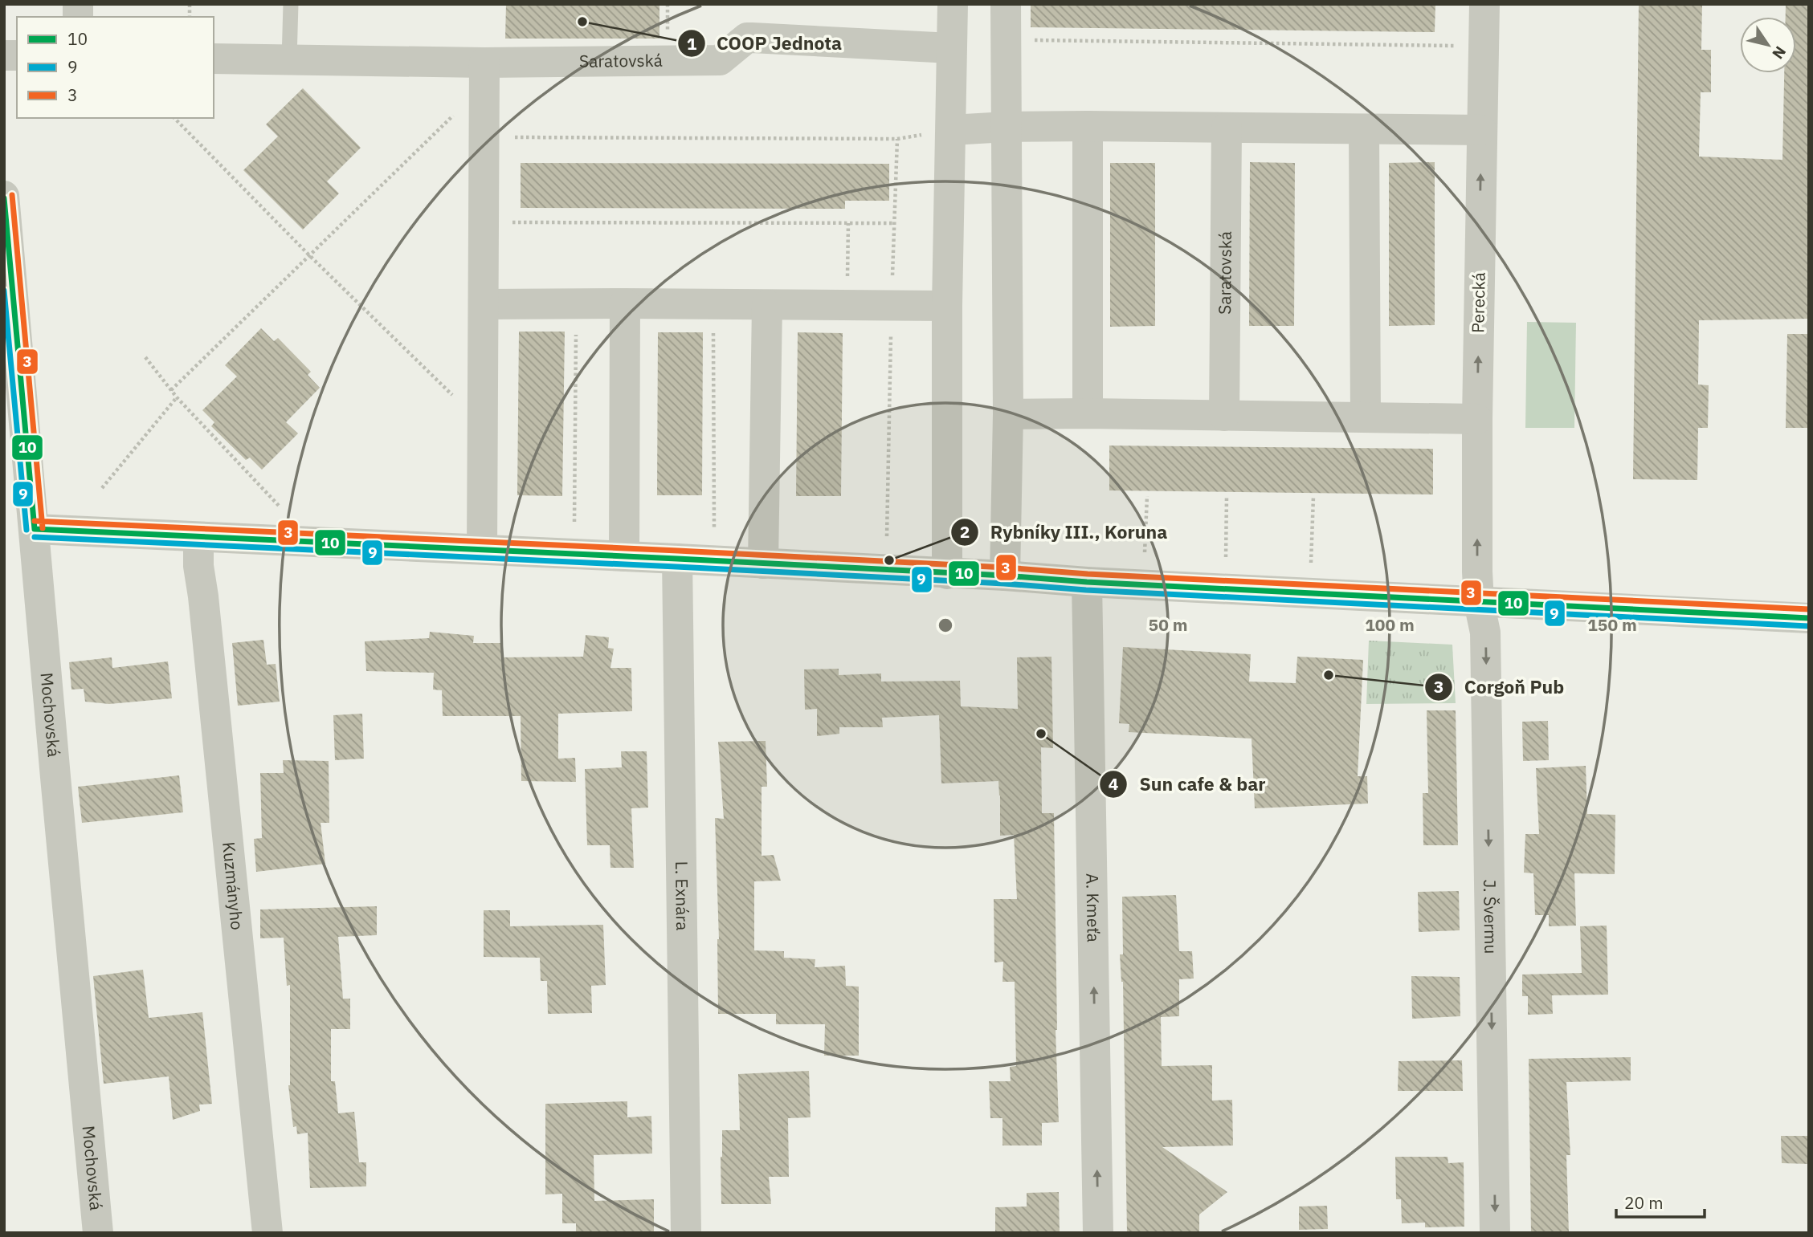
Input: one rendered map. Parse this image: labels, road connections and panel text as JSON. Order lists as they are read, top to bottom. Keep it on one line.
{"streets":{"street":["Saratovská","Perecká","Mochovská","Kuzmányho","L. Exnára","A. Kmeťa","J. Švermu"]},"crossings":[["Perecká","J. Švermu"]],"one_way":["A. Kmeťa","J. Švermu"],"places":["COOP Jednota","Rybníky III., Koruna","Corgoň Pub","Sun cafe & bar"],"lines":["transit line 3","transit line 10","transit line 9"],"legend":["10","9","3"],"scale_bar":"20 m","north":"bottom right","rings":["50 m","100 m","150 m"]}
